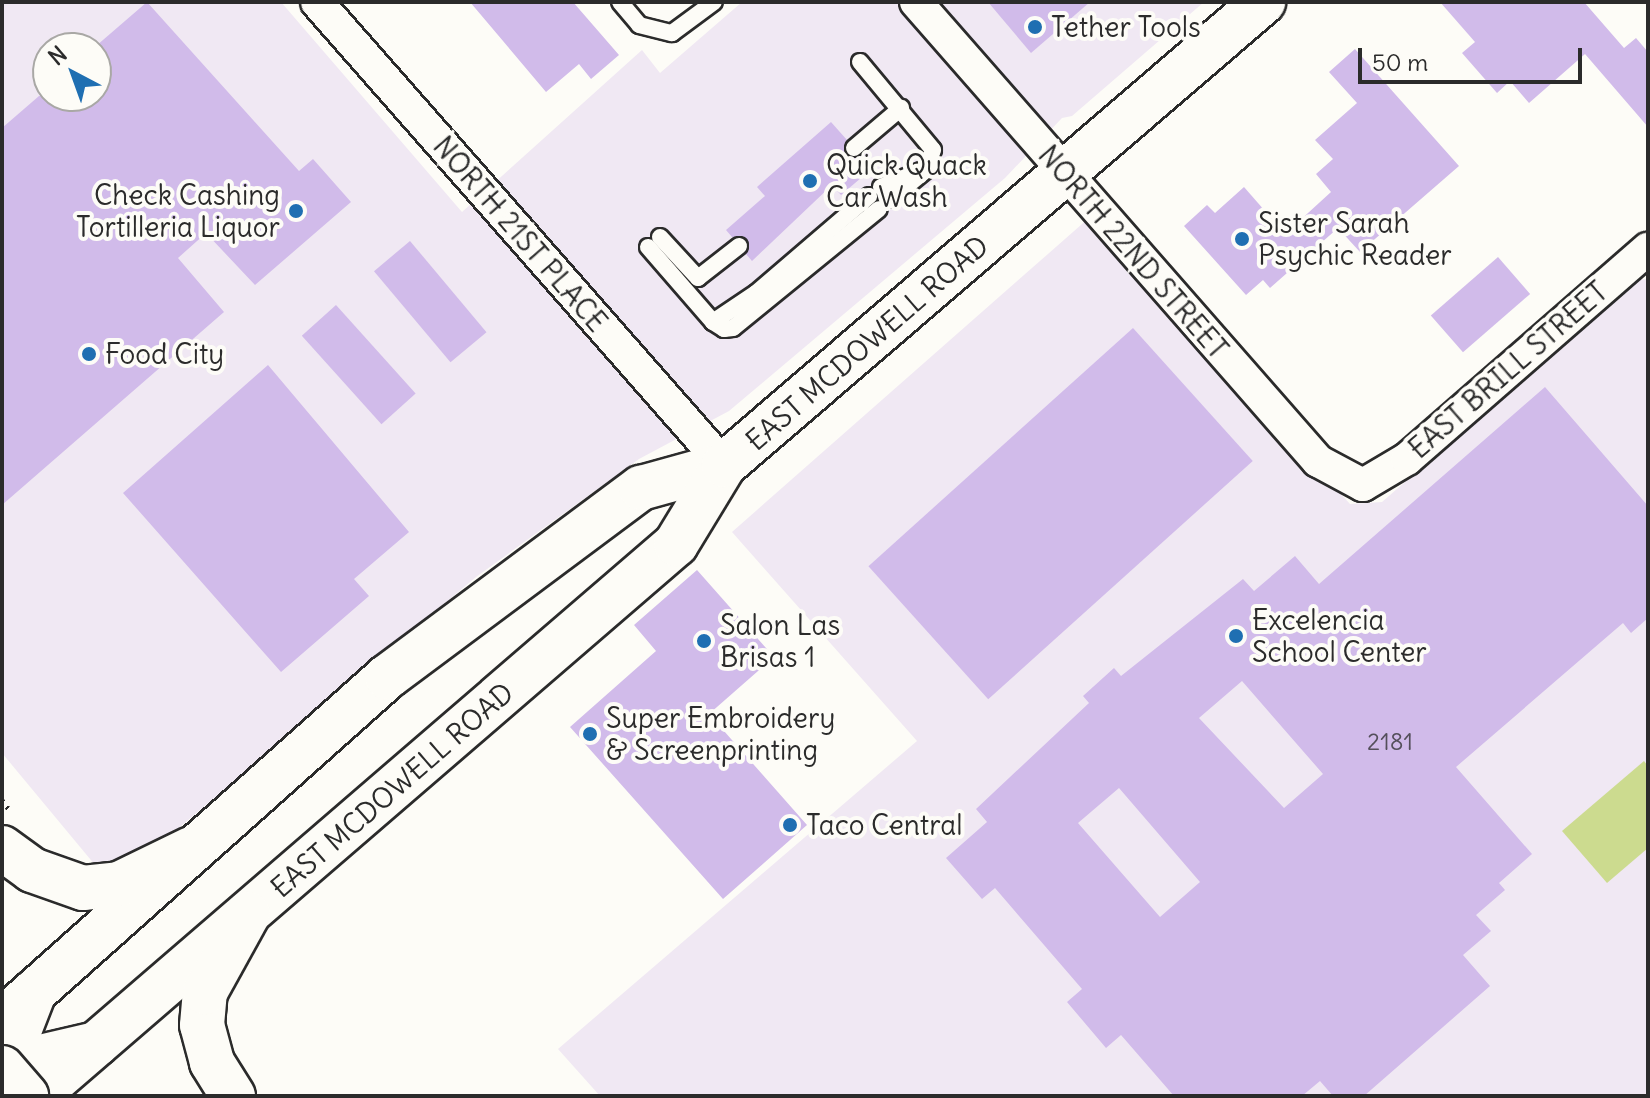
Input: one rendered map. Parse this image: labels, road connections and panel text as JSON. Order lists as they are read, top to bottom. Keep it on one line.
{"streets":{"main road":["EAST MCDOWELL ROAD"],"street":["NORTH 21ST PLACE","NORTH 22ND STREET","EAST BRILL STREET"]},"crossings":[["NORTH 21ST PLACE","EAST MCDOWELL ROAD"],["NORTH 22ND STREET","EAST MCDOWELL ROAD"],["NORTH 22ND STREET","EAST BRILL STREET"]],"places":["Tether Tools","Quick Quack Car Wash","Check Cashing Tortilleria Liquor","Sister Sarah Psychic Reader","Food City","Excelencia School Center","Salon Las Brisas 1","Super Embroidery & Screenprinting","Taco Central"],"house_numbers":["2181"],"scale_bar":"50 m","north":"top left"}
